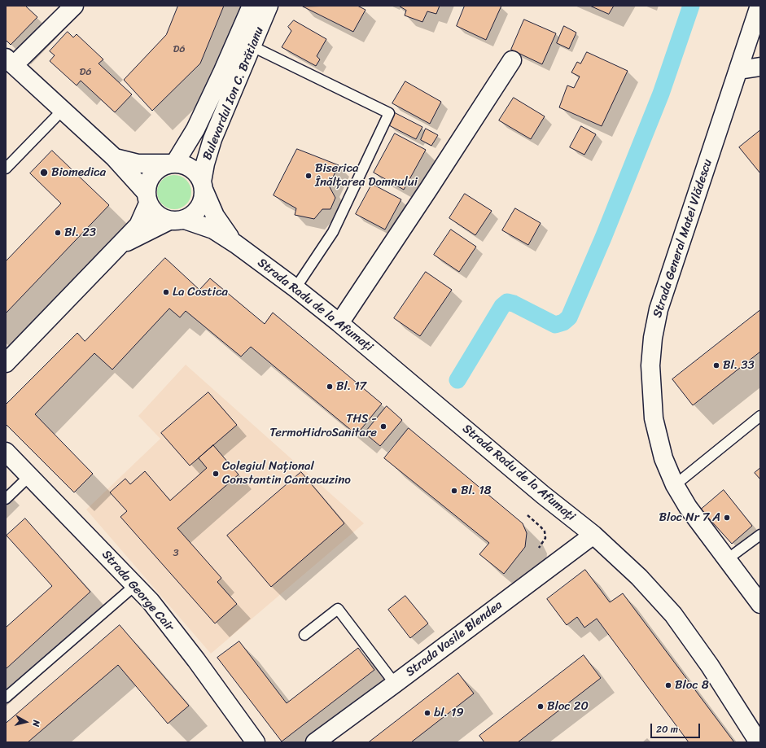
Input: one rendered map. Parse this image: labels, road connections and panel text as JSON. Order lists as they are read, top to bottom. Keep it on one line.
{"streets":{"street":["Bulevardul Ion C. Brătianu","Strada General Matei Vlădescu","Strada Radu de la Afumați","Strada George Cair","Strada Vasile Blendea"]},"crossings":[["Bulevardul Ion C. Brătianu","Strada Radu de la Afumați"],["Strada Radu de la Afumați","Strada Vasile Blendea"]],"places":["Biomedica","Biserica Înălțarea Domnului","Bl. 23","La Costica","Bl. 33","Bl. 17","THS - TermoHidroSanitare","Colegiul Național Constantin Cantacuzino","Bl. 18","Bloc Nr 7 A","Bloc 8","Bloc 20","bl. 19"],"house_numbers":["D6","D6","3"],"scale_bar":"20 m","north":"right"}
